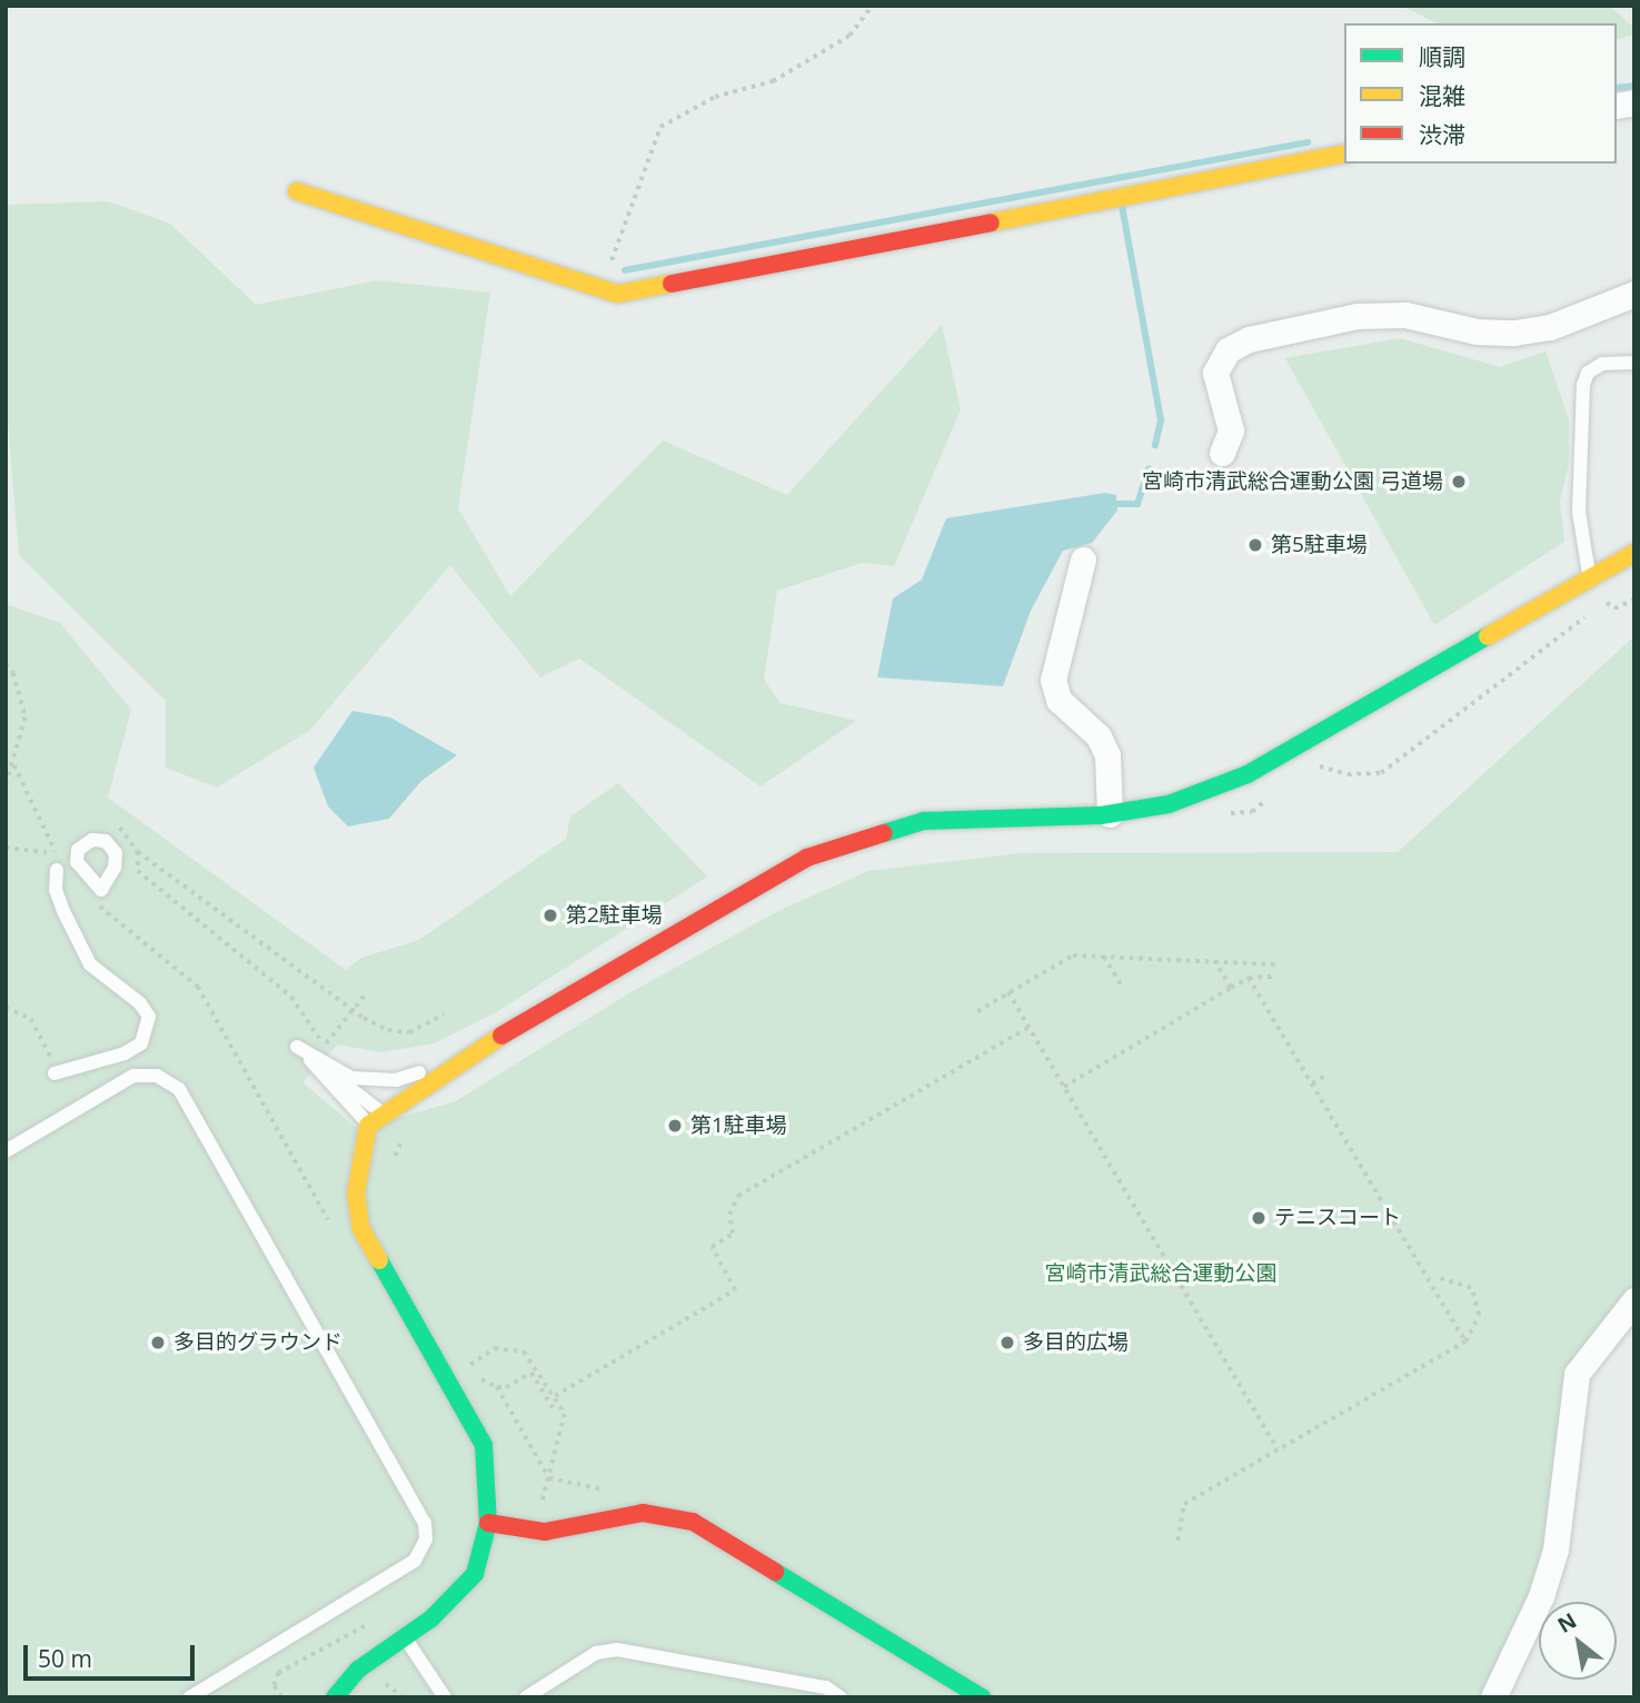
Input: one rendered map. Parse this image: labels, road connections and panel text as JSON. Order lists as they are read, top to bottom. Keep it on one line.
{"parks":["宮崎市清武総合運動公園"],"places":["宮崎市清武総合運動公園 弓道場","第5駐車場","第2駐車場","第1駐車場","テニスコート","多目的グラウンド","多目的広場"],"legend":["順調","混雑","渋滞"],"scale_bar":"50 m","north":"top left"}
